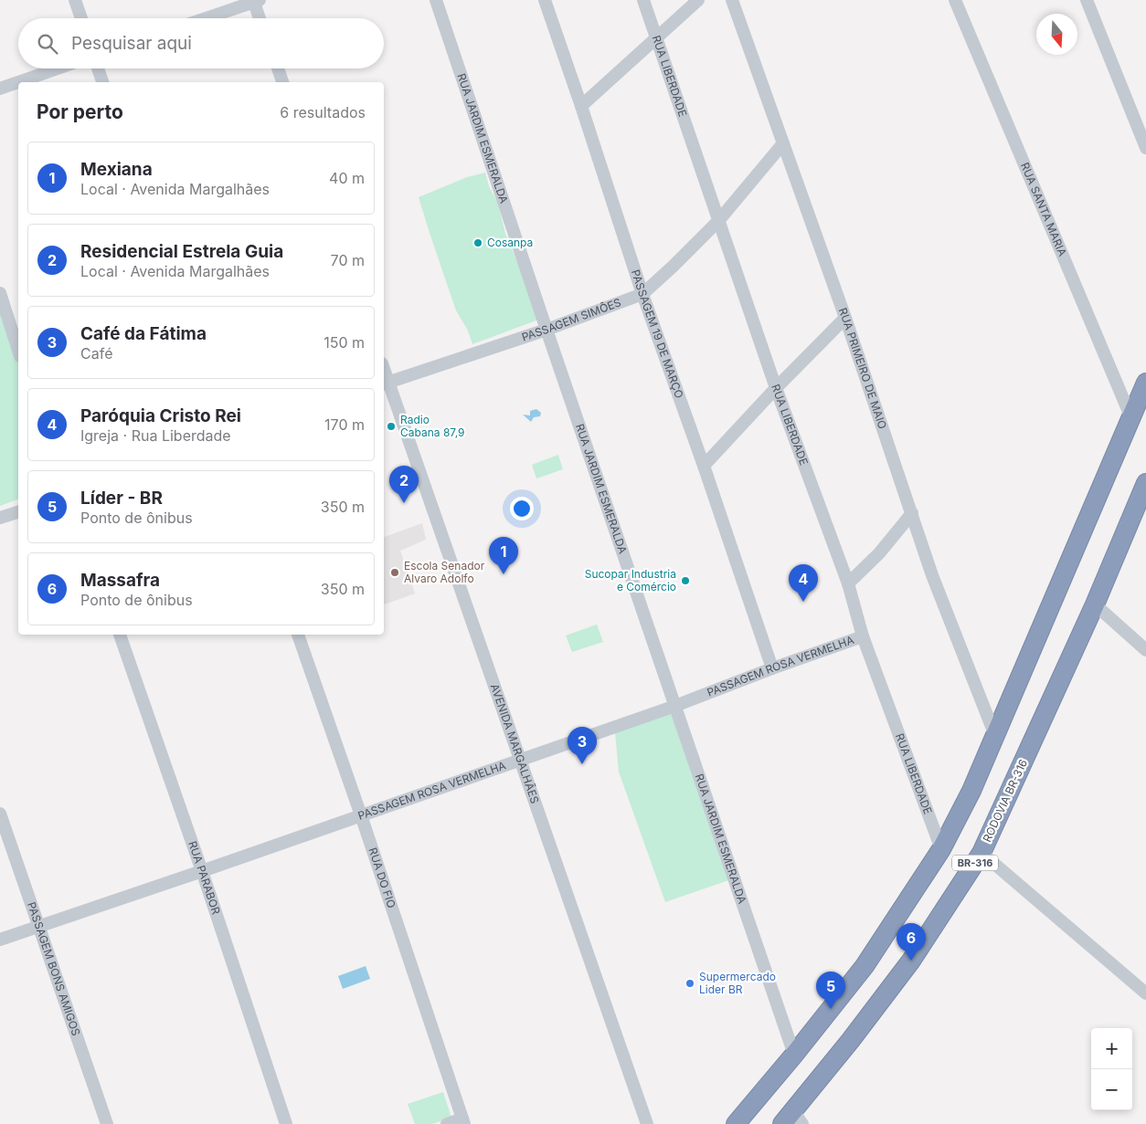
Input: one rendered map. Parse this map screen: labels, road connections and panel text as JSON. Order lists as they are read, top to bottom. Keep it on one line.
{"streets":{"highway":["RODOVIA BR-316","BR-316"],"street":["RUA LIBERDADE","RUA JARDIM ESMERALDA","RUA SANTA MARIA","PASSAGEM SIMÕES","PASSAGEM 19 DE MARÇO","RUA PRIMEIRO DE MAIO","PASSAGEM ROSA VERMELHA","AVENIDA MARGALHÃES","RUA PARABOR","RUA DO FIO","PASSAGEM BONS AMIGOS"]},"crossings":[["RUA LIBERDADE","PASSAGEM SIMÕES"],["RUA LIBERDADE","PASSAGEM ROSA VERMELHA"],["RUA LIBERDADE","BR-316"],["RUA JARDIM ESMERALDA","PASSAGEM SIMÕES"],["RUA JARDIM ESMERALDA","PASSAGEM ROSA VERMELHA"],["RUA JARDIM ESMERALDA","BR-316"],["RUA SANTA MARIA","BR-316"],["PASSAGEM SIMÕES","PASSAGEM 19 DE MARÇO"],["PASSAGEM SIMÕES","RUA PRIMEIRO DE MAIO"],["PASSAGEM SIMÕES","AVENIDA MARGALHÃES"],["PASSAGEM 19 DE MARÇO","PASSAGEM ROSA VERMELHA"],["RUA PRIMEIRO DE MAIO","BR-316"],["PASSAGEM ROSA VERMELHA","AVENIDA MARGALHÃES"],["PASSAGEM ROSA VERMELHA","RUA PARABOR"],["PASSAGEM ROSA VERMELHA","RUA DO FIO"],["PASSAGEM ROSA VERMELHA","PASSAGEM BONS AMIGOS"]],"places":["Cosanpa","Radio Cabana 87,9","Escola Senador Alvaro Adolfo","Sucopar Industria e Comércio","Supermercado Lider BR"],"north":"bottom","page":{"search":"Pesquisar aqui","heading":["Por perto","6 resultados"],"list":[{"mark":"1","name":"Mexiana","note":"Local · Avenida Margalhães","value":"40 m"},{"mark":"2","name":"Residencial Estrela Guia","note":"Local · Avenida Margalhães","value":"70 m"},{"mark":"3","name":"Café da Fátima","note":"Café","value":"150 m"},{"mark":"4","name":"Paróquia Cristo Rei","note":"Igreja · Rua Liberdade","value":"170 m"},{"mark":"5","name":"Líder - BR","note":"Ponto de ônibus","value":"350 m"},{"mark":"6","name":"Massafra","note":"Ponto de ônibus","value":"350 m"}],"pins":["2","1","4","3","6","5"],"map_buttons":["+","−"]}}
